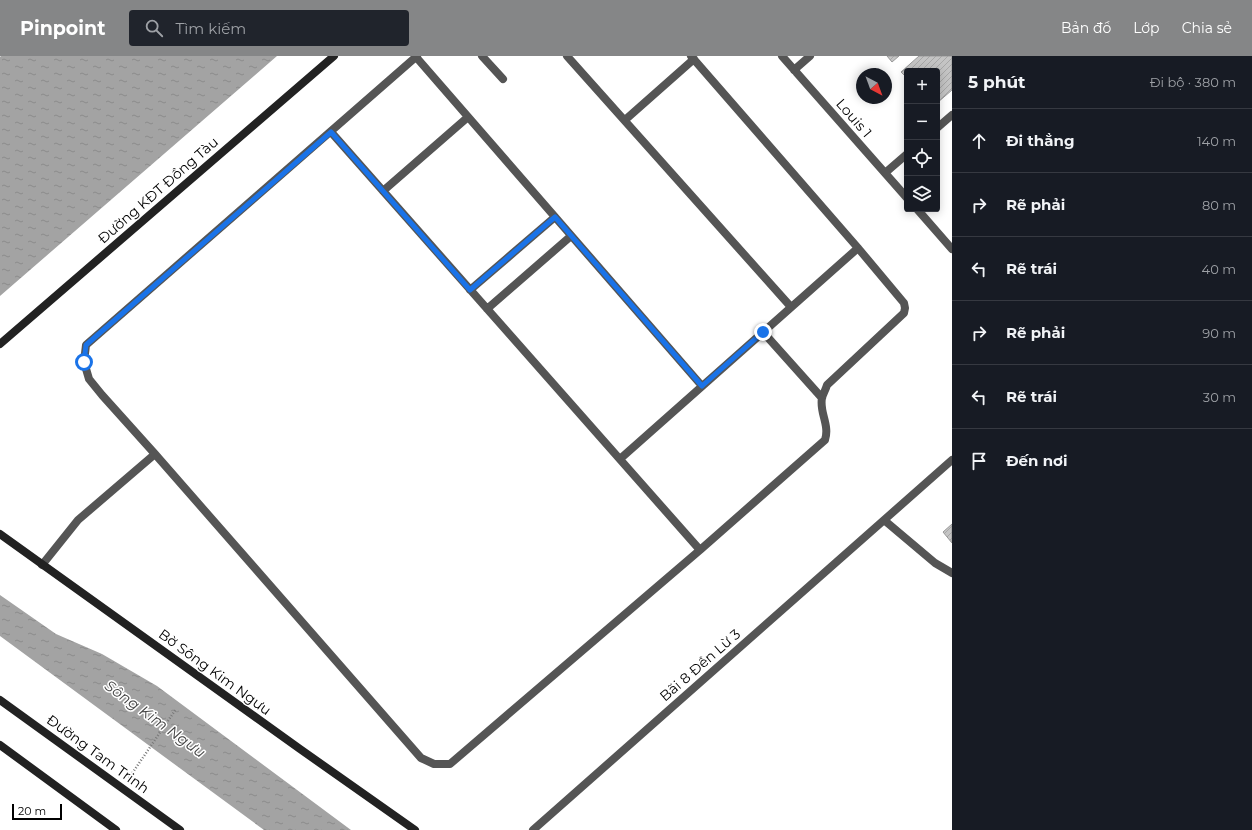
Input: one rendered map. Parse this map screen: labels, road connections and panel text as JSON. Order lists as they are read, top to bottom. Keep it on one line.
{"streets":{"main road":["Đường KĐT Đồng Tàu","Bờ Sông Kim Ngưu","Đường Tam Trinh"],"street":["Louis 1","Bãi 8 Đền Lừ 3"]},"water":["Sông Kim Ngưu"],"scale_bar":"20 m","north":"bottom right","page":{"header":"Pinpoint","search":"Tìm kiếm","nav":["Bản đồ","Lớp","Chia sẻ"],"heading":["5 phút","Đi bộ · 380 m"],"map_buttons":["+","−"],"list":[["Đi thẳng","140 m"],["Rẽ phải","80 m"],["Rẽ trái","40 m"],["Rẽ phải","90 m"],["Rẽ trái","30 m"],"Đến nơi"],"scale":"20 m"}}
